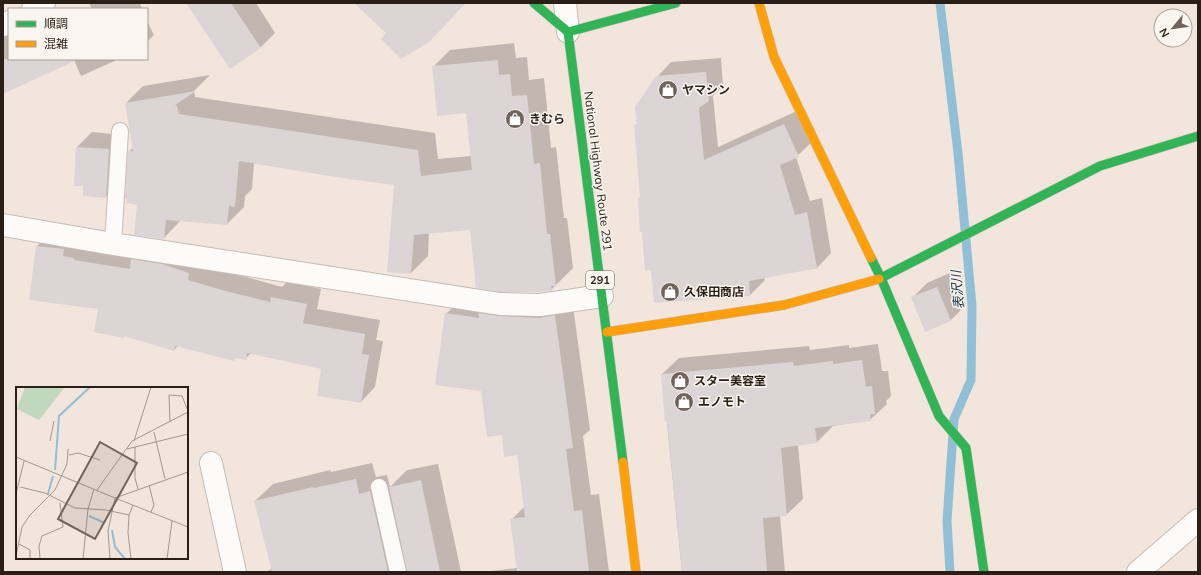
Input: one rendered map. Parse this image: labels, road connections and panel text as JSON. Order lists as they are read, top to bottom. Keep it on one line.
{"streets":{"main road":["National Highway Route 291","291"]},"water":["表沢川"],"places":{"shop":["ヤマシン","きむら","久保田商店","スター美容室","エノモト"]},"legend":["順調","混雑"],"north":"bottom left"}
